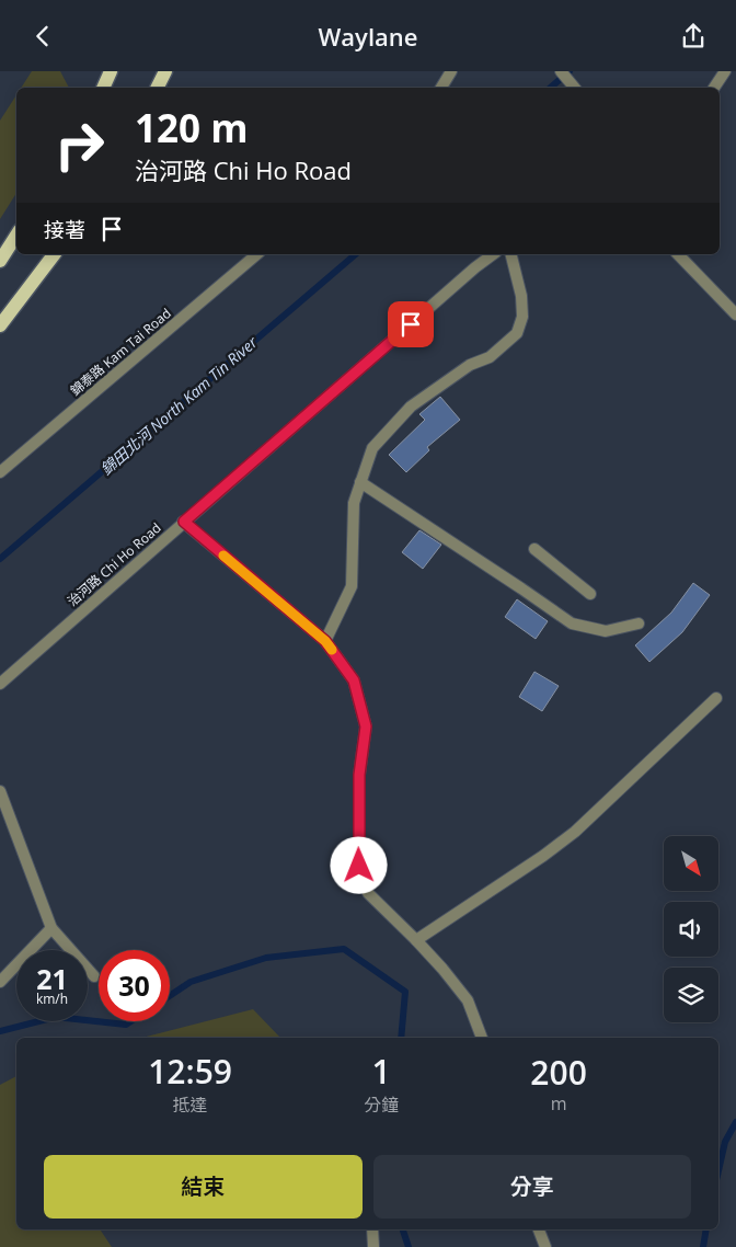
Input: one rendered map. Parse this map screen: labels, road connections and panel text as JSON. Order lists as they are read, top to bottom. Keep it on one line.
{"streets":{"street":["錦泰路 Kam Tai Road","治河路 Chi Ho Road"]},"water":["錦田北河 North Kam Tin River"],"north":"bottom right","page":{"header":"Waylane","turn":["120 m","治河路 Chi Ho Road"],"then":"接著","speed":"21 km/h","limit":"30","eta":["12:59","抵達","1","分鐘","200","m"],"buttons":["結束","分享"]}}
